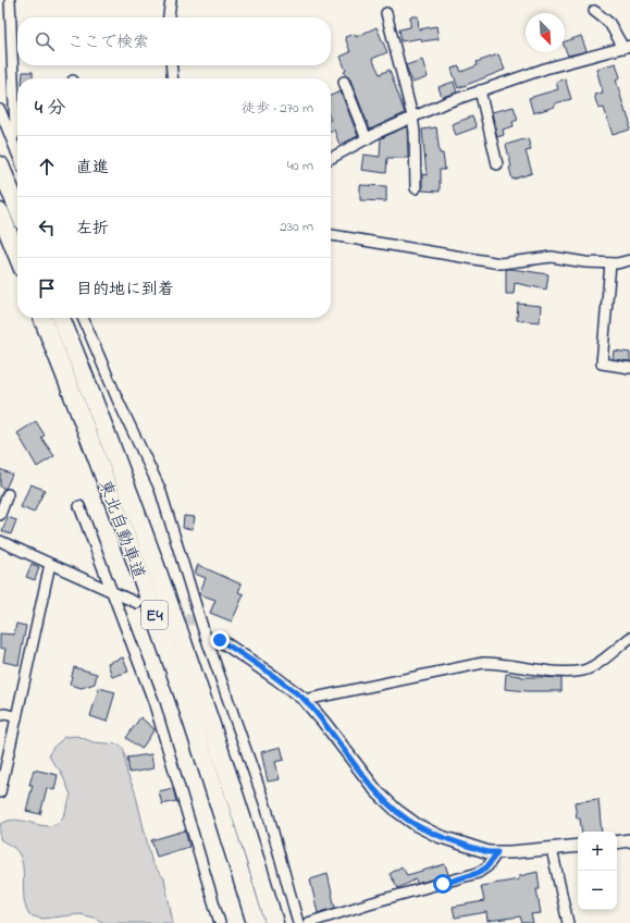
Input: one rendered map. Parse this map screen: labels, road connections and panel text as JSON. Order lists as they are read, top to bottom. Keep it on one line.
{"streets":{"highway":["東北自動車道","E4"]},"north":"bottom right","page":{"search":"ここで検索","heading":["4 分","徒歩 · 270 m"],"list":[["直進","40 m"],["左折","230 m"],"目的地に到着"],"map_buttons":["+","−"]}}
